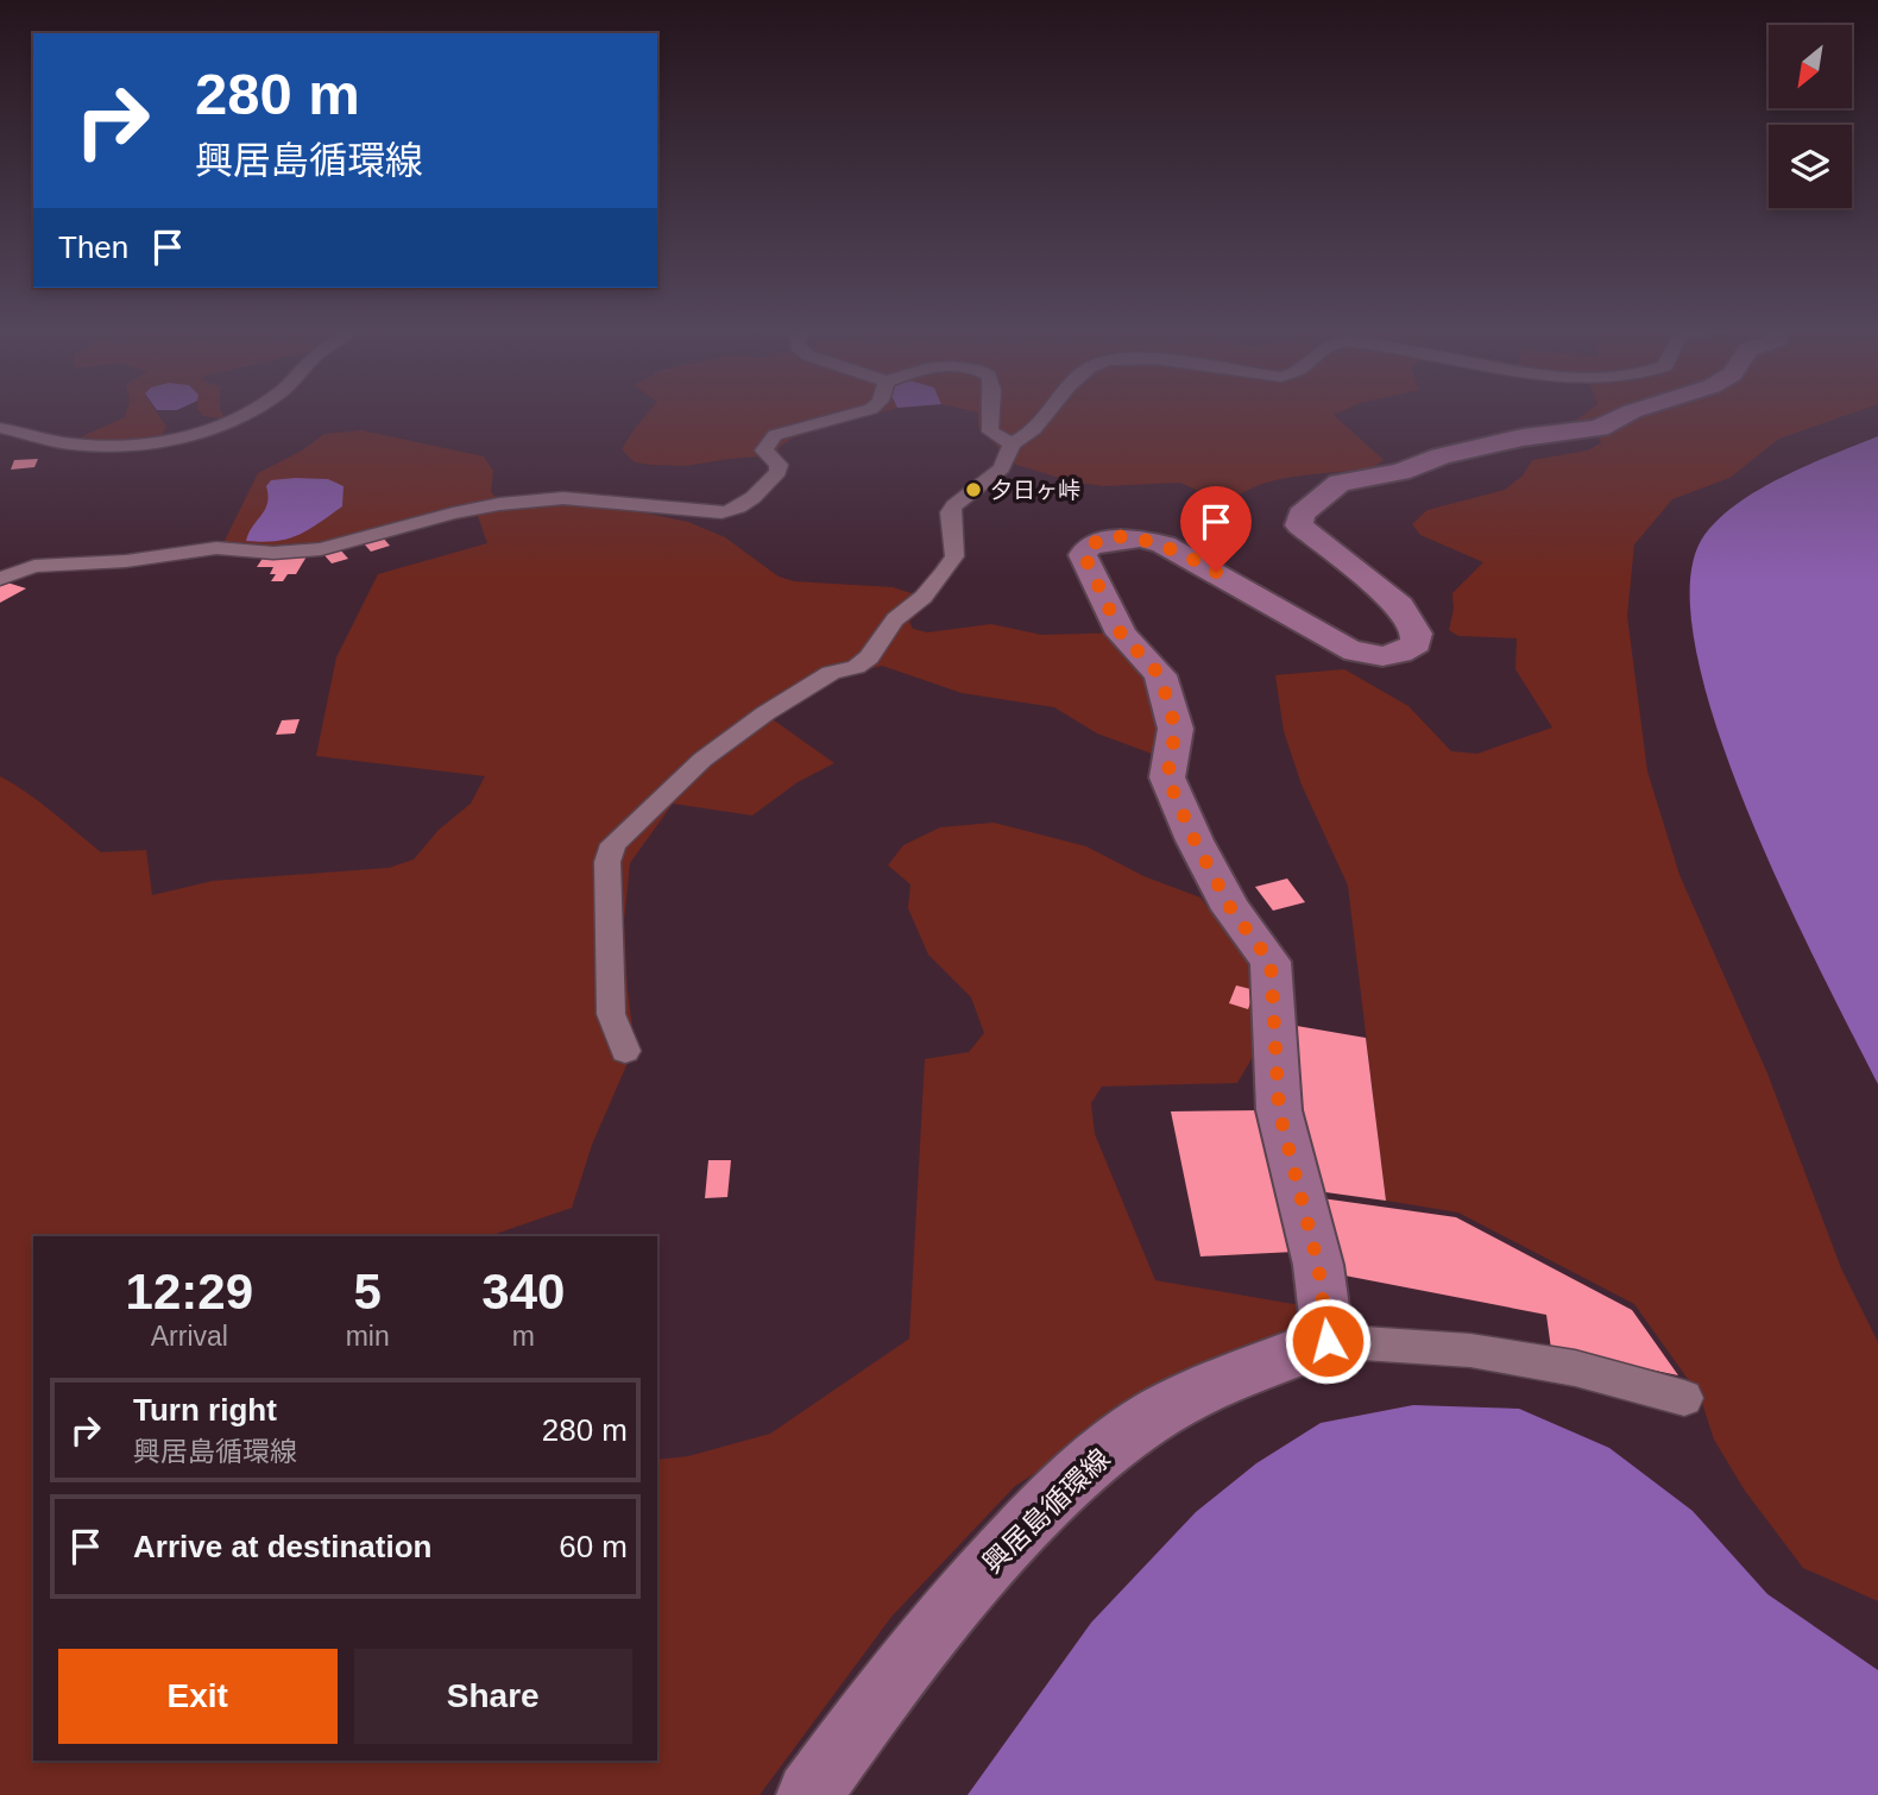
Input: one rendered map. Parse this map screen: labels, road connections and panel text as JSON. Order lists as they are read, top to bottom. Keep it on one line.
{"streets":{"main road":["興居島循環線"]},"places":["夕日ヶ峠"],"north":"bottom left","page":{"turn":["280 m","興居島循環線"],"then":"Then","eta":["12:29","Arrival","5","min","340","m"],"list":[{"name":"Turn right","note":"興居島循環線","value":"280 m"},{"name":"Arrive at destination","value":"60 m"}],"buttons":["Exit","Share"]}}
